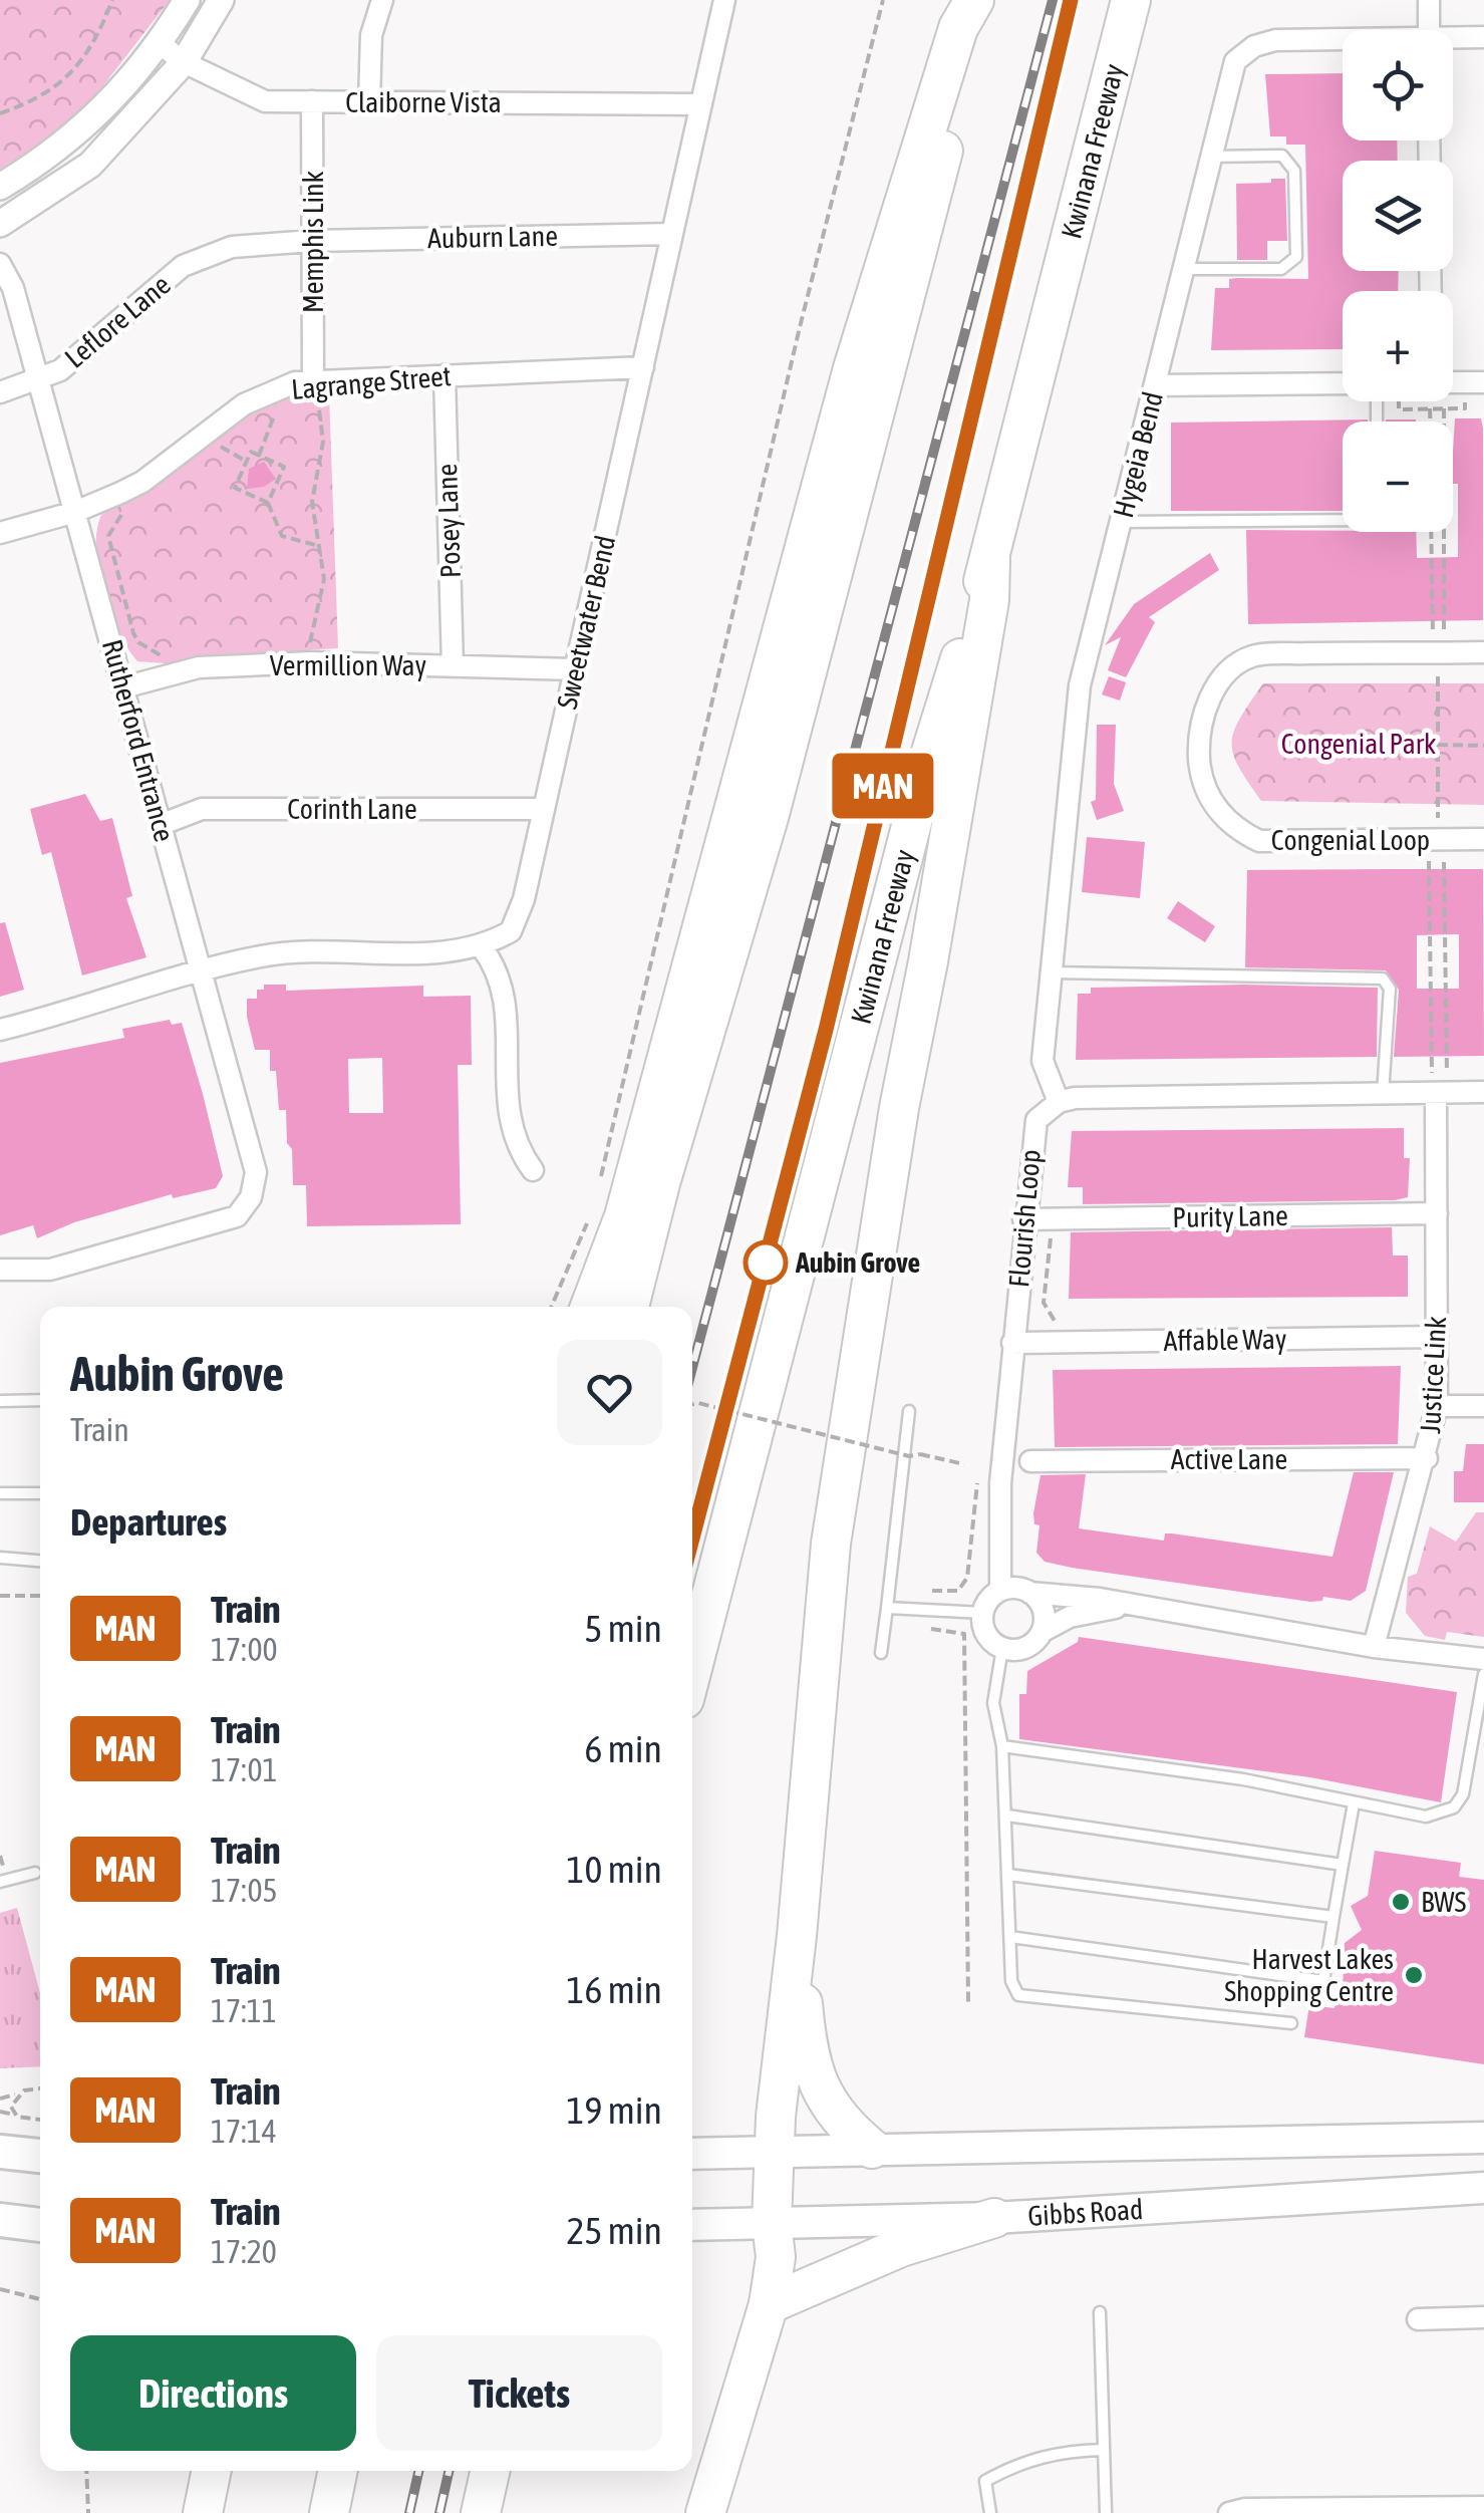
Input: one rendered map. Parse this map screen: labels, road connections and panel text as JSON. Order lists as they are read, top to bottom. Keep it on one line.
{"streets":{"highway":["Kwinana Freeway"],"main road":["Gibbs Road"],"street":["Claiborne Vista","Auburn Lane","Memphis Link","Leflore Lane","Lagrange Street","Hygeia Bend","Posey Lane","Sweetwater Bend","Vermillion Way","Rutherford Entrance","Corinth Lane","Congenial Loop","Purity Lane","Flourish Loop","Affable Way","Justice Link","Active Lane"]},"crossings":[["Claiborne Vista","Memphis Link"],["Claiborne Vista","Sweetwater Bend"],["Auburn Lane","Memphis Link"],["Auburn Lane","Leflore Lane"],["Auburn Lane","Sweetwater Bend"],["Memphis Link","Leflore Lane"],["Memphis Link","Lagrange Street"],["Leflore Lane","Rutherford Entrance"],["Lagrange Street","Posey Lane"],["Lagrange Street","Sweetwater Bend"],["Lagrange Street","Rutherford Entrance"],["Hygeia Bend","Flourish Loop"],["Posey Lane","Vermillion Way"],["Sweetwater Bend","Vermillion Way"],["Sweetwater Bend","Corinth Lane"],["Vermillion Way","Rutherford Entrance"],["Rutherford Entrance","Corinth Lane"],["Purity Lane","Flourish Loop"],["Purity Lane","Justice Link"],["Flourish Loop","Affable Way"],["Affable Way","Justice Link"],["Justice Link","Active Lane"]],"parks":["Congenial Park"],"places":["Aubin Grove","BWS","Harvest Lakes Shopping Centre"],"page":{"on_map":"MAN","map_buttons":["+","−"],"heading":[["Aubin Grove","Train"],"Departures"],"list":[{"mark":"MAN","name":"Train","note":"17:00","value":"5 min"},{"mark":"MAN","name":"Train","note":"17:01","value":"6 min"},{"mark":"MAN","name":"Train","note":"17:05","value":"10 min"},{"mark":"MAN","name":"Train","note":"17:11","value":"16 min"},{"mark":"MAN","name":"Train","note":"17:14","value":"19 min"},{"mark":"MAN","name":"Train","note":"17:20","value":"25 min"}],"buttons":["Directions","Tickets"]}}
